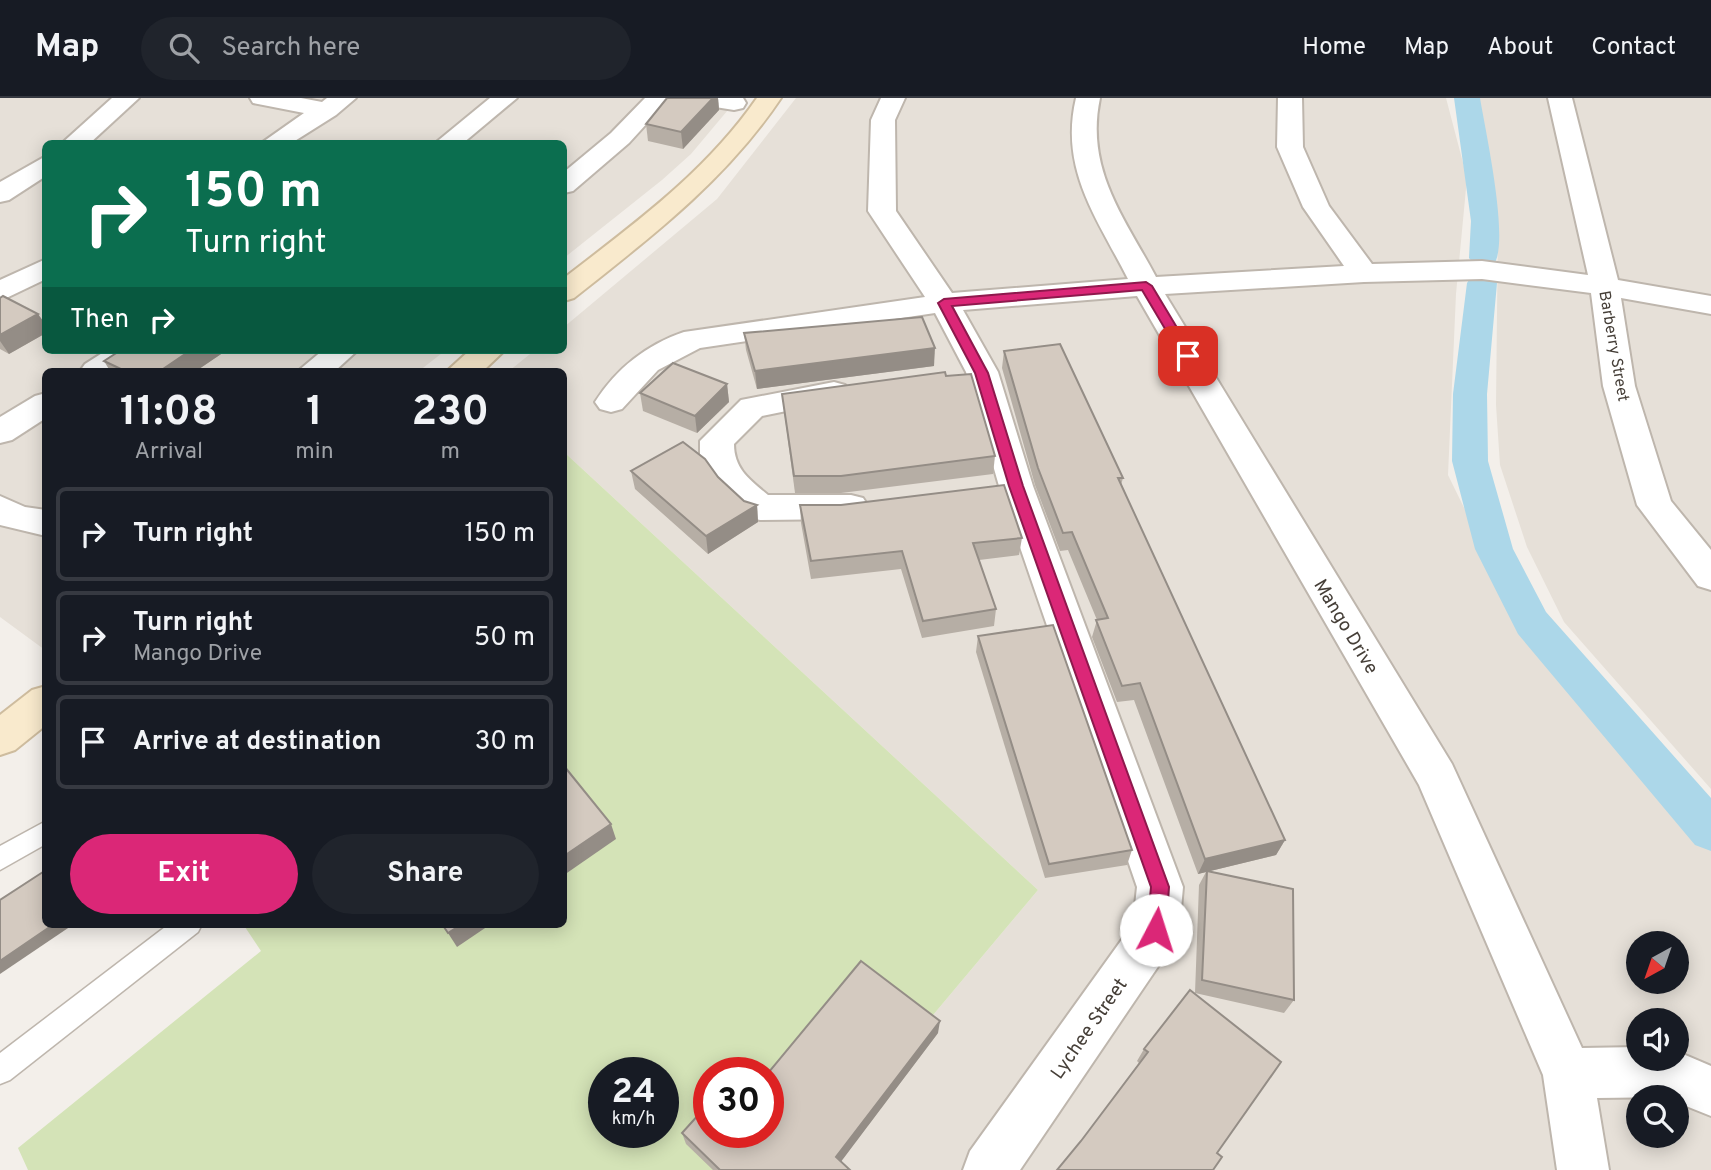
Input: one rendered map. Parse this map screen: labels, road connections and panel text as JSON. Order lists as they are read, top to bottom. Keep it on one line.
{"streets":{"street":["Barberry Street","Mango Drive","Lychee Street"]},"north":"bottom left","page":{"header":"Map","search":"Search here","nav":["Home","Map","About","Contact"],"turn":["150 m","Turn right"],"then":"Then","eta":["11:08","Arrival","1","min","230","m"],"list":[{"name":"Turn right","value":"150 m"},{"name":"Turn right","note":"Mango Drive","value":"50 m"},{"name":"Arrive at destination","value":"30 m"}],"buttons":["Exit","Share"],"speed":"24 km/h","limit":"30"}}
